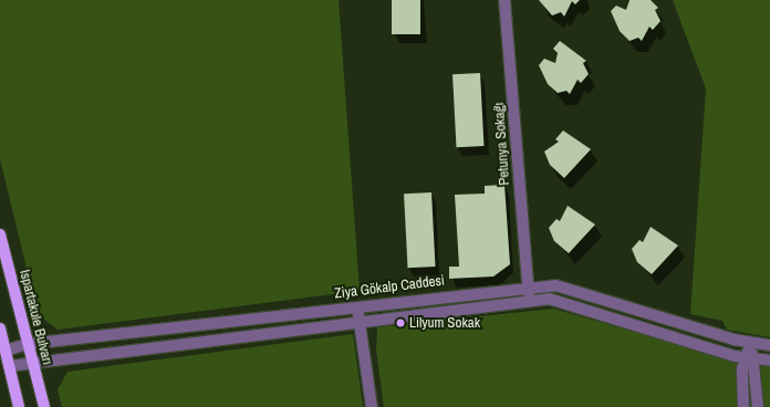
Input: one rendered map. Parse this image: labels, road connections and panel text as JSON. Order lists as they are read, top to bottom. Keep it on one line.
{"streets":{"main road":["Ispartakule Bulvarı"],"street":["Petunya Sokağı","Ziya Gökalp Caddesi"]},"crossings":[["Petunya Sokağı","Ziya Gökalp Caddesi"],["Ziya Gökalp Caddesi","Ispartakule Bulvarı"]],"places":["Lilyum Sokak"]}
